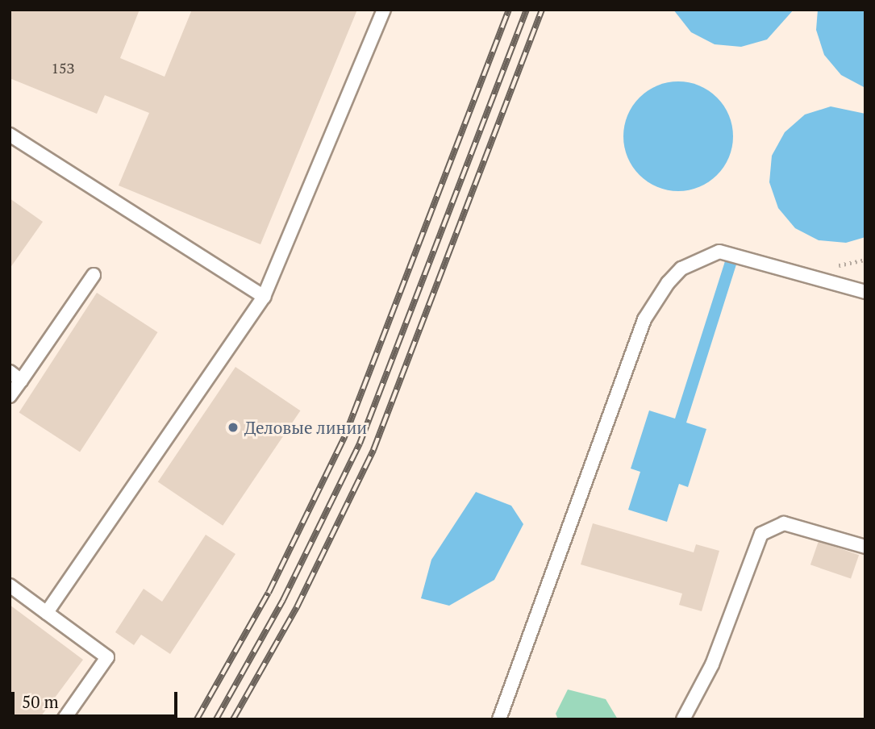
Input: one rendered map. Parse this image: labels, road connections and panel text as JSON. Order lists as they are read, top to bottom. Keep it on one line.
{"places":["Деловые линии"],"house_numbers":["15З"],"scale_bar":"50 m"}
